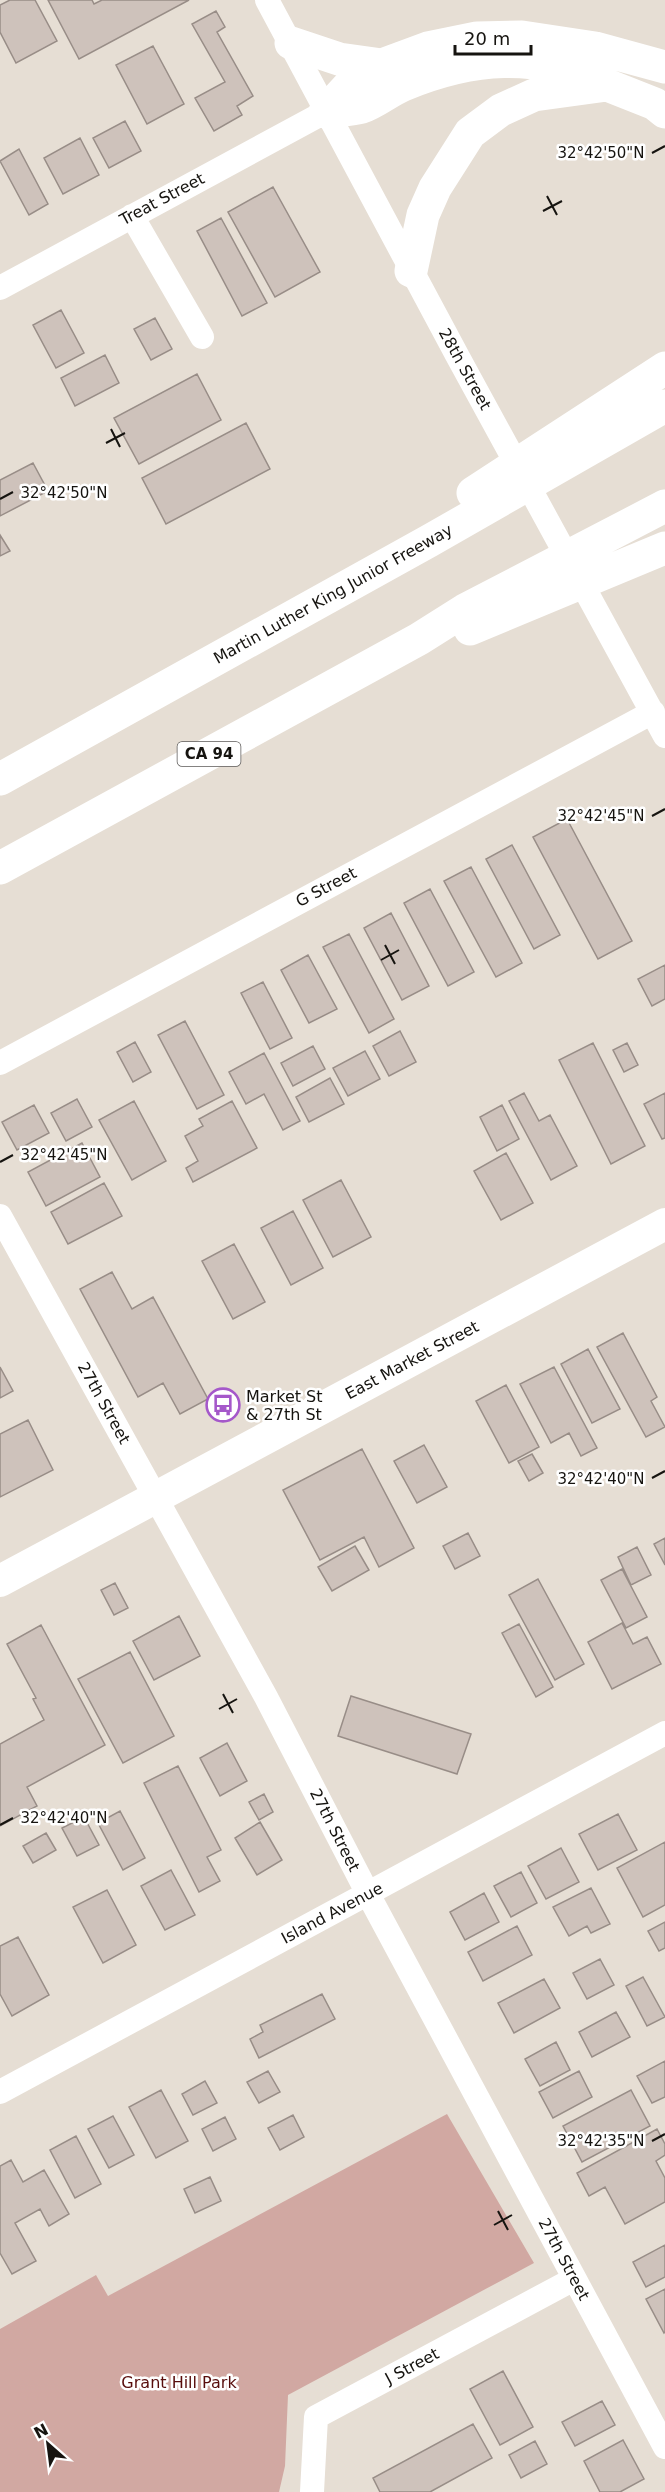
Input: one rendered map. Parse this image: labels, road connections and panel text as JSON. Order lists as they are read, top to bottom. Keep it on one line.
{"streets":{"highway":["Martin Luther King Junior Freeway","CA 94"],"main road":["East Market Street"],"street":["Treat Street","28th Street","G Street","27th Street","Island Avenue","J Street"]},"crossings":[["Treat Street","28th Street"],["28th Street","G Street"],["East Market Street","27th Street"],["27th Street","Island Avenue"],["27th Street","J Street"]],"parks":["Grant Hill Park"],"places":{"bus stop":["Market St & 27th St"]},"scale_bar":"20 m","north":"top left","coordinates":["32°42'50\"N","32°42'45\"N","32°42'40\"N","32°42'35\"N"]}
